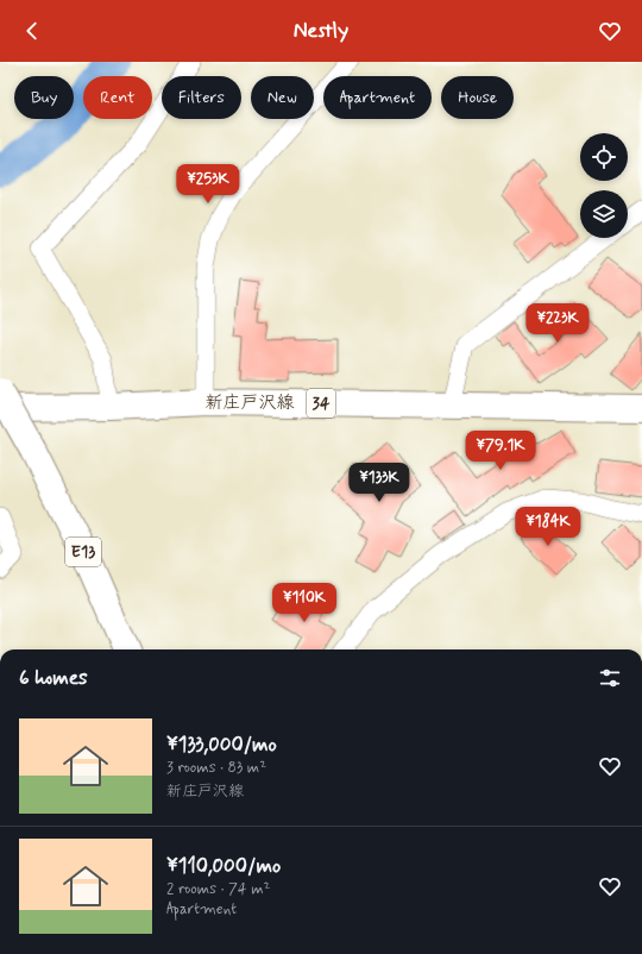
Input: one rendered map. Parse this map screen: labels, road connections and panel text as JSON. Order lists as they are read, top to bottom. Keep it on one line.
{"streets":{"main road":["新庄戸沢線","34","E13"]},"page":{"header":"Nestly","chip":["Buy","Rent","Filters","New","Apartment","House"],"price":["¥253K","¥223K","¥79.1K","¥133K","¥184K","¥110K"],"heading":"6 homes","list":[{"name":"¥133,000/mo","note":"3 rooms · 83 m² · 新庄戸沢線"},{"name":"¥110,000/mo","note":"2 rooms · 74 m² · Apartment"}]}}
